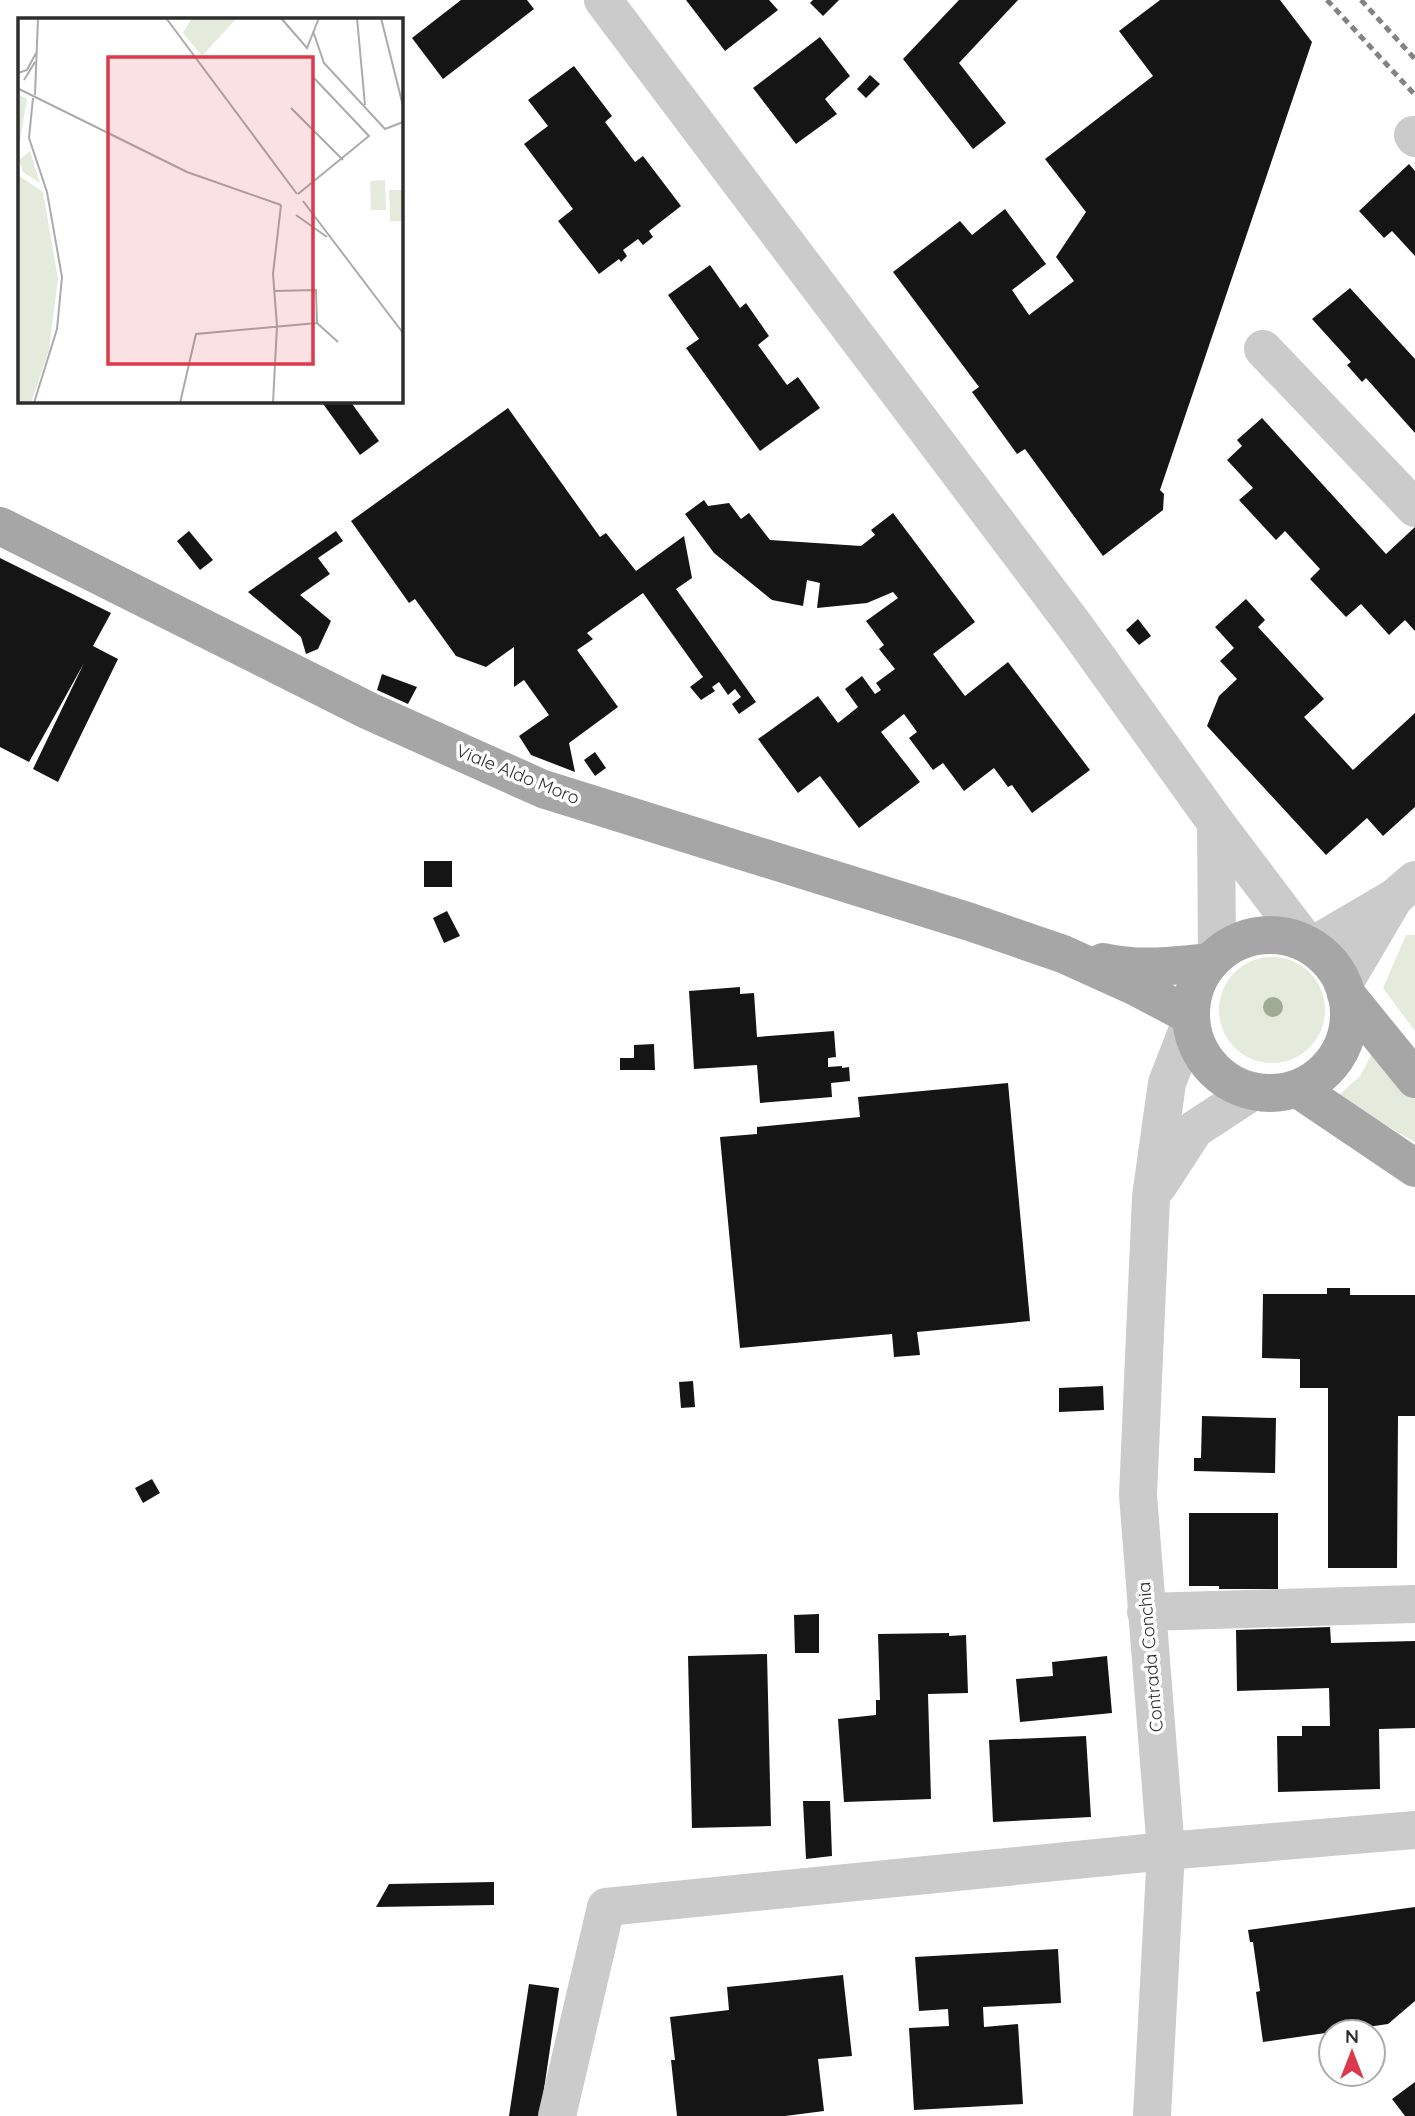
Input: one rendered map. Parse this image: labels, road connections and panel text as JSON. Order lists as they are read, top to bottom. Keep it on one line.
{"streets":{"main road":["Viale Aldo Moro"],"street":["Contrada Conchia"]},"crossings":[["Viale Aldo Moro","Contrada Conchia"]],"north":"top"}
